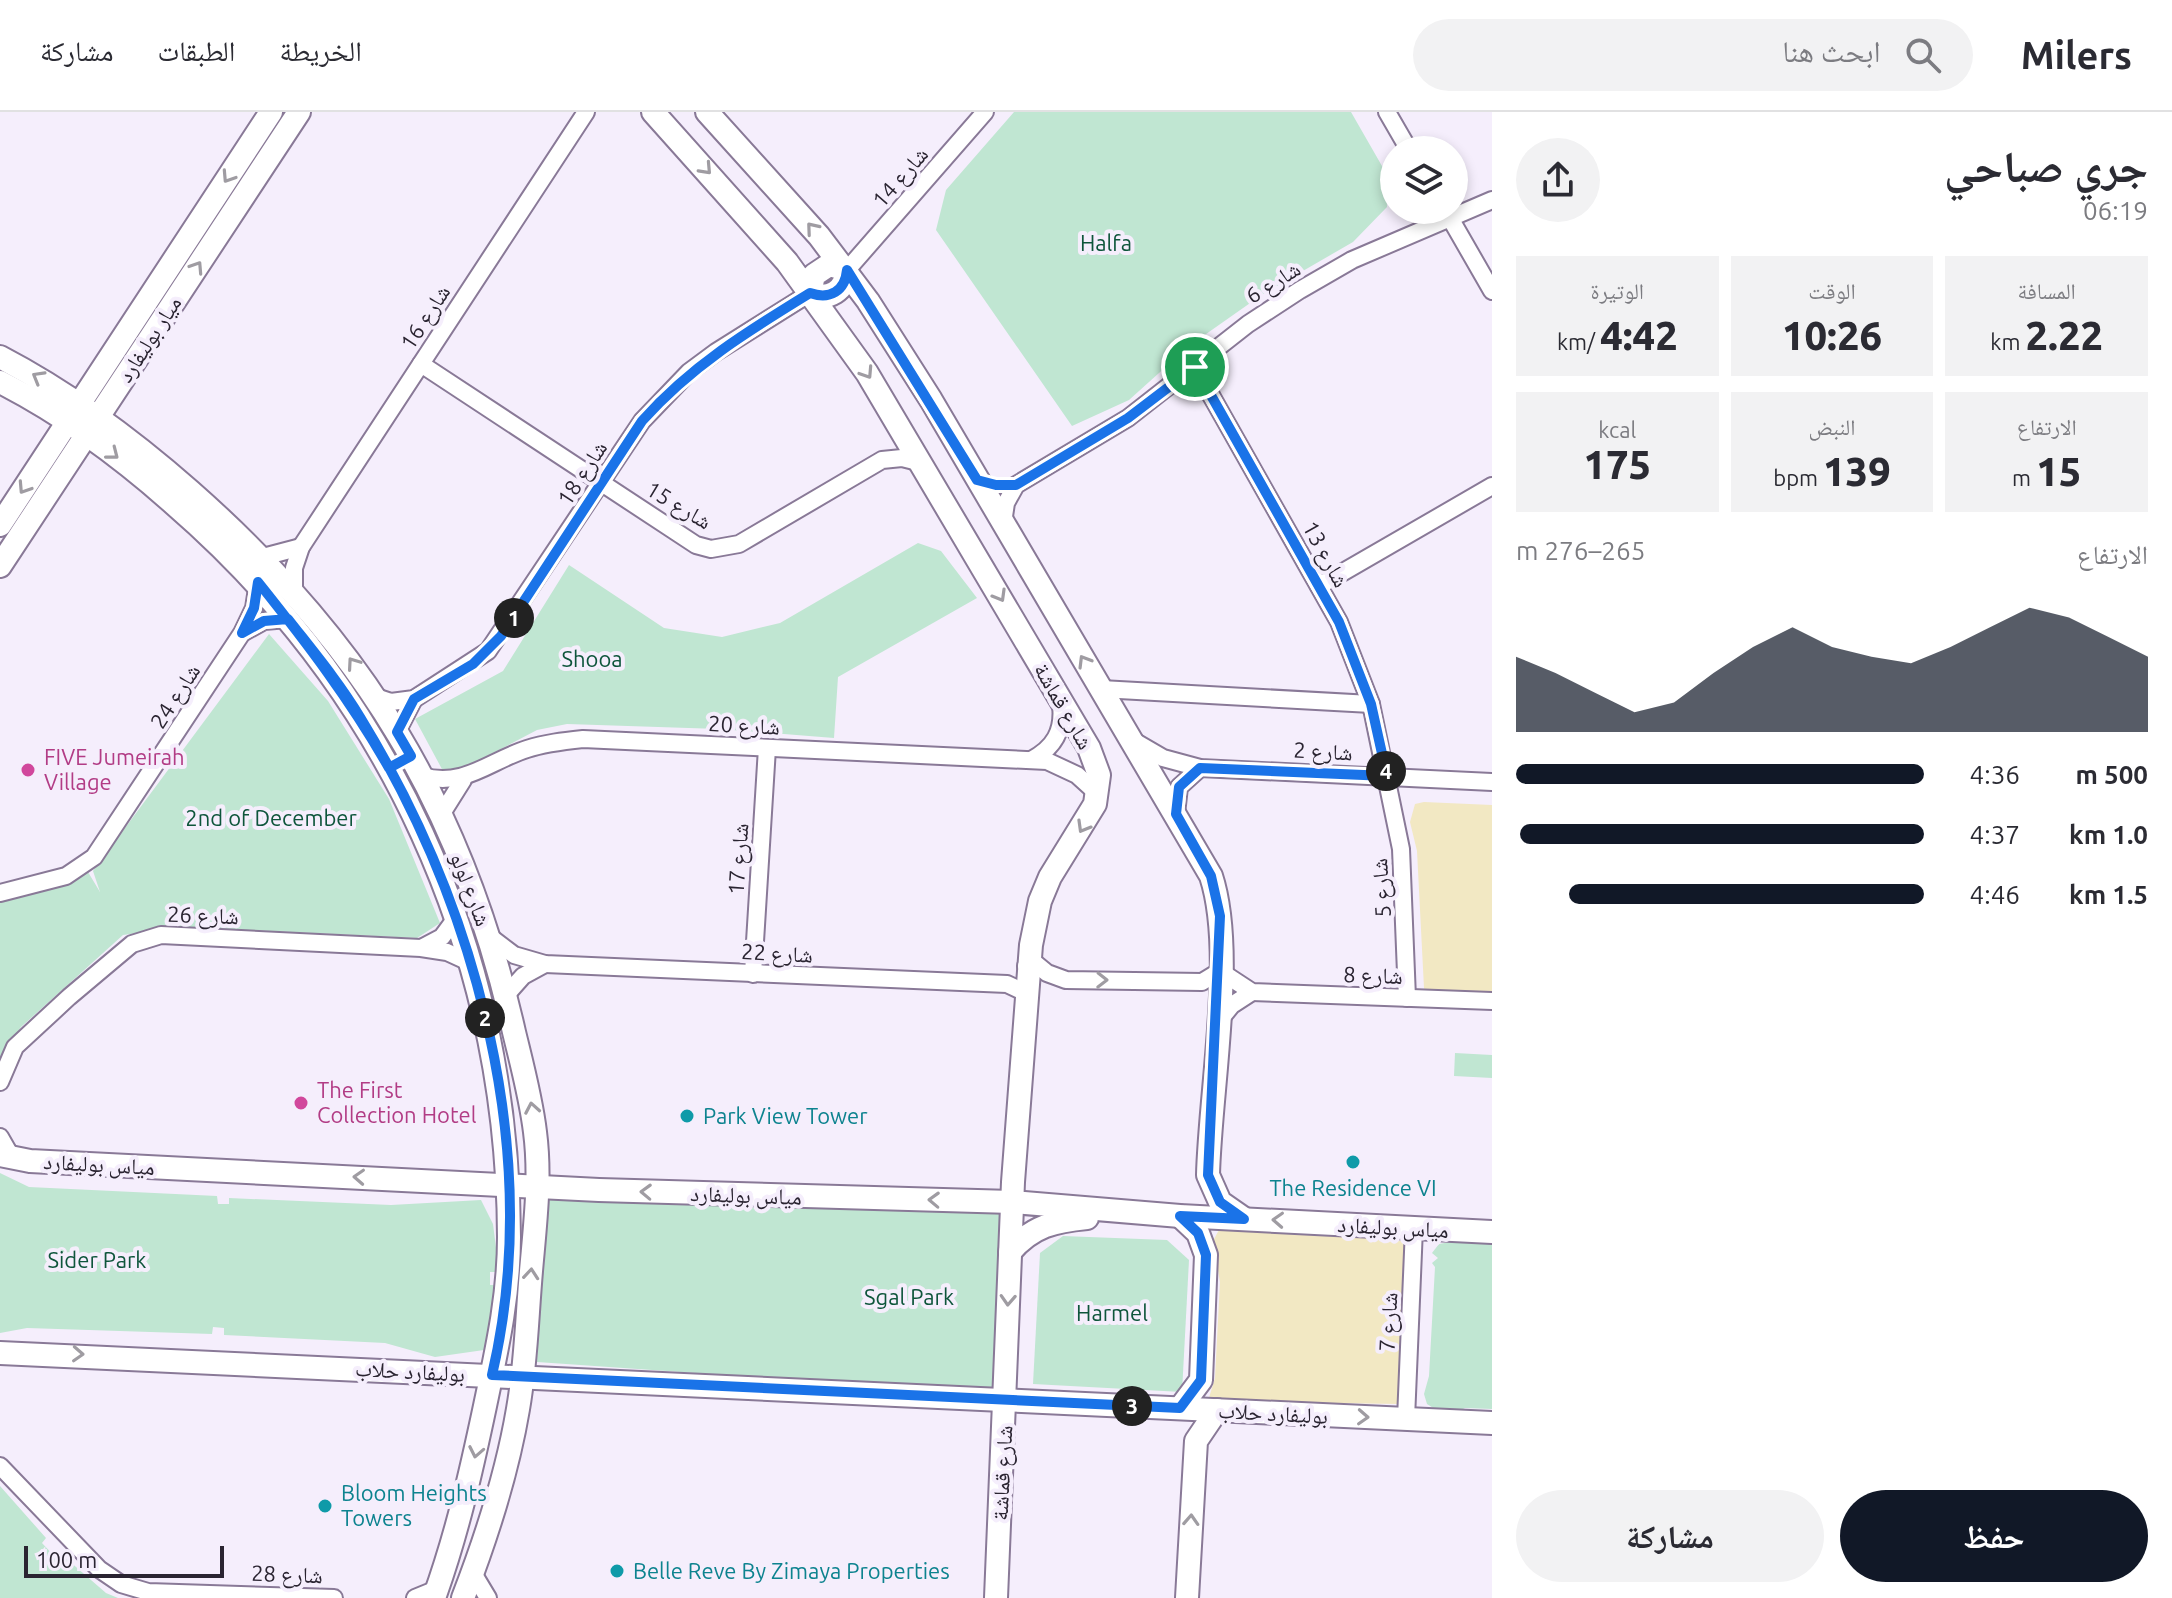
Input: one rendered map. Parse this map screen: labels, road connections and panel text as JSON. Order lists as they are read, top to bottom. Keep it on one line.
{"streets":{"street":["شارع 14","شارع 6","شارع 16","ميار بوليفارد","شارع 18","شارع 15","شارع 13","شارع 24","شارع قماشة","شارع 20","شارع 2","شارع 17","شارع 5","شارع لولو","شارع 26","شارع 22","شارع 8","مياس بوليفارد","شارع 7","بوليفارد حلاب","شارع 28"]},"crossings":[["شارع 14","شارع قماشة"],["شارع 6","شارع 13"],["شارع 16","شارع 15"],["شارع 16","شارع لولو"],["ميار بوليفارد","شارع لولو"],["شارع 18","شارع 15"],["شارع 18","شارع قماشة"],["شارع 13","شارع 2"],["شارع 13","شارع 5"],["شارع 24","شارع لولو"],["شارع قماشة","شارع 20"],["شارع قماشة","شارع 2"],["شارع قماشة","شارع 22"],["شارع قماشة","مياس بوليفارد"],["شارع قماشة","بوليفارد حلاب"],["شارع 20","شارع 17"],["شارع 2","شارع 5"],["شارع 17","شارع 22"],["شارع 5","شارع 8"],["شارع لولو","شارع 26"],["شارع لولو","شارع 22"],["شارع لولو","مياس بوليفارد"],["شارع لولو","بوليفارد حلاب"],["مياس بوليفارد","شارع 7"],["مياس بوليفارد","بوليفارد حلاب"],["شارع 7","بوليفارد حلاب"]],"one_way":["مياس بوليفارد","بوليفارد حلاب"],"parks":["Halfa","Shooa","2nd of December","Sider Park","Sgal Park","Harmel"],"places":["FIVE Jumeirah Village","The First Collection Hotel","Park View Tower","The Residence VI","Bloom Heights Towers","Belle Reve By Zimaya Properties"],"scale_bar":"100 m","page":{"header":"Milers","search":"ابحث هنا","nav":["الخريطة","الطبقات","مشاركة"],"heading":["جري صباحي","06:19"],"stats":[["المسافة","2.22 km"],["الوقت","10:26"],["الوتيرة","4:42 /km"],["الارتفاع","15 m"],["النبض","139 bpm"],["kcal","175"]],"chart":["الارتفاع","265–276 m"],"pins":["1","4","2","3"],"list":[{"name":"500 m","note":"4:36"},{"name":"1.0 km","note":"4:37"},{"name":"1.5 km","note":"4:46"}],"buttons":["حفظ","مشاركة"],"scale":"100 m"}}
